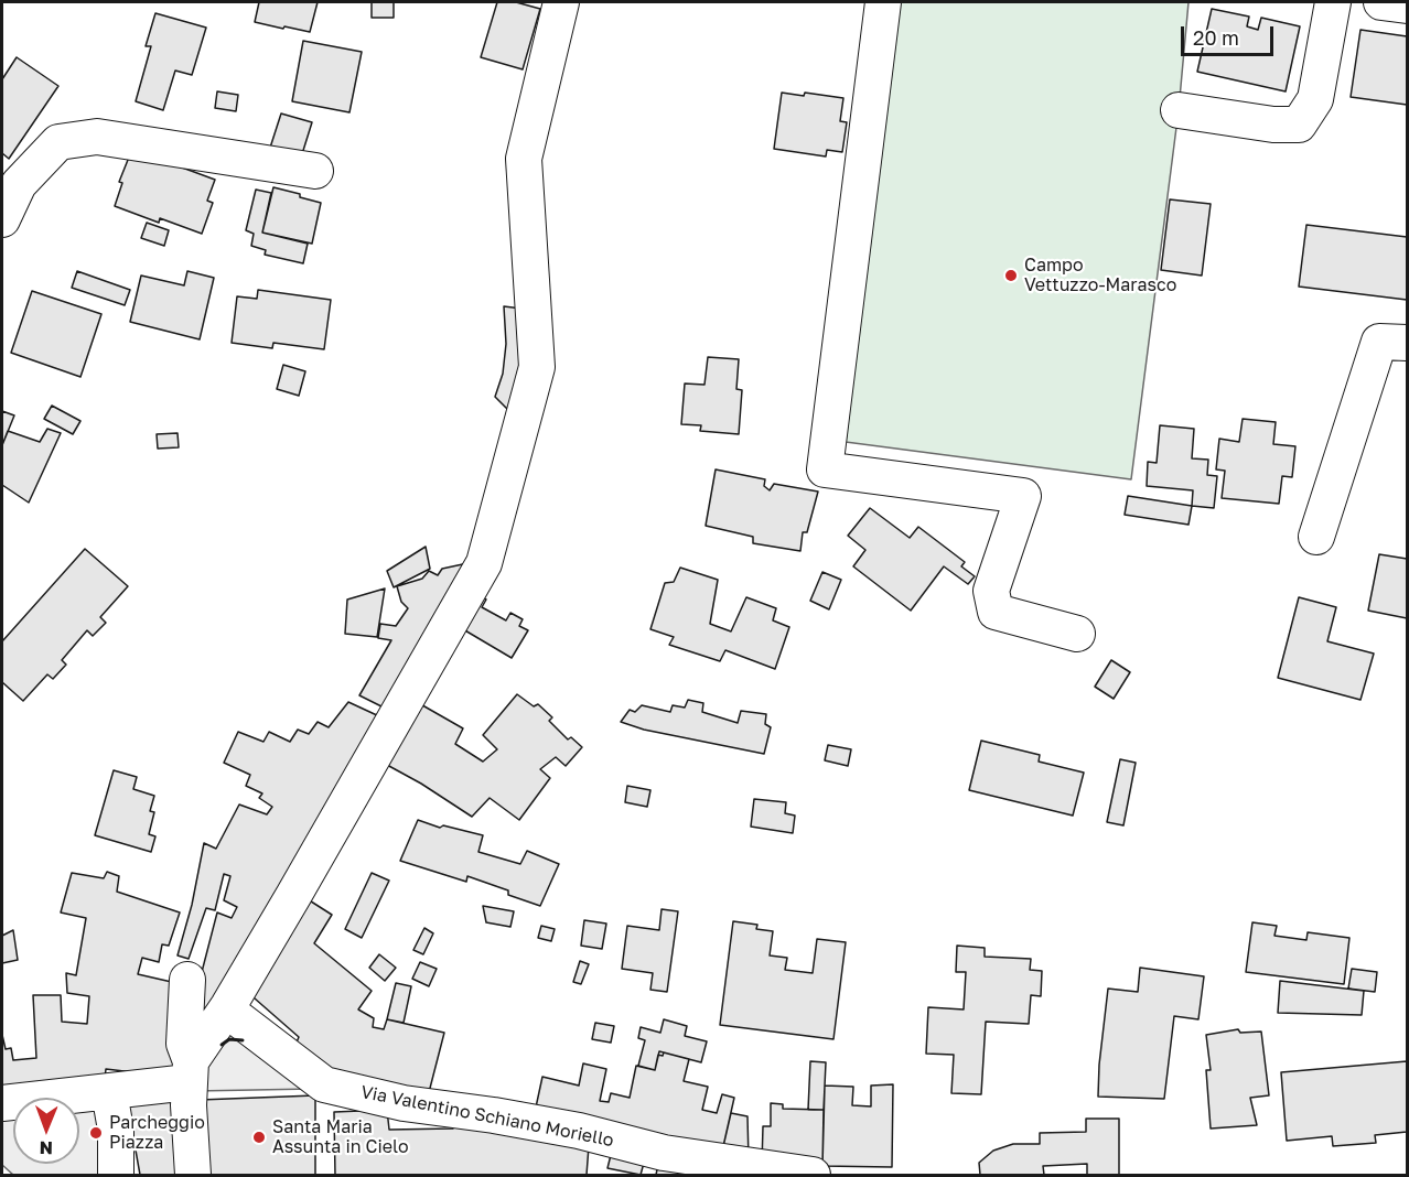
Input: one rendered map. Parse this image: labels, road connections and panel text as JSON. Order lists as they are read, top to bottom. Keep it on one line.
{"streets":{"street":["Via Valentino Schiano Moriello"]},"places":["Campo Vettuzzo-Marasco","Parcheggio Piazza","Santa Maria Assunta in Cielo"],"scale_bar":"20 m","north":"bottom"}
